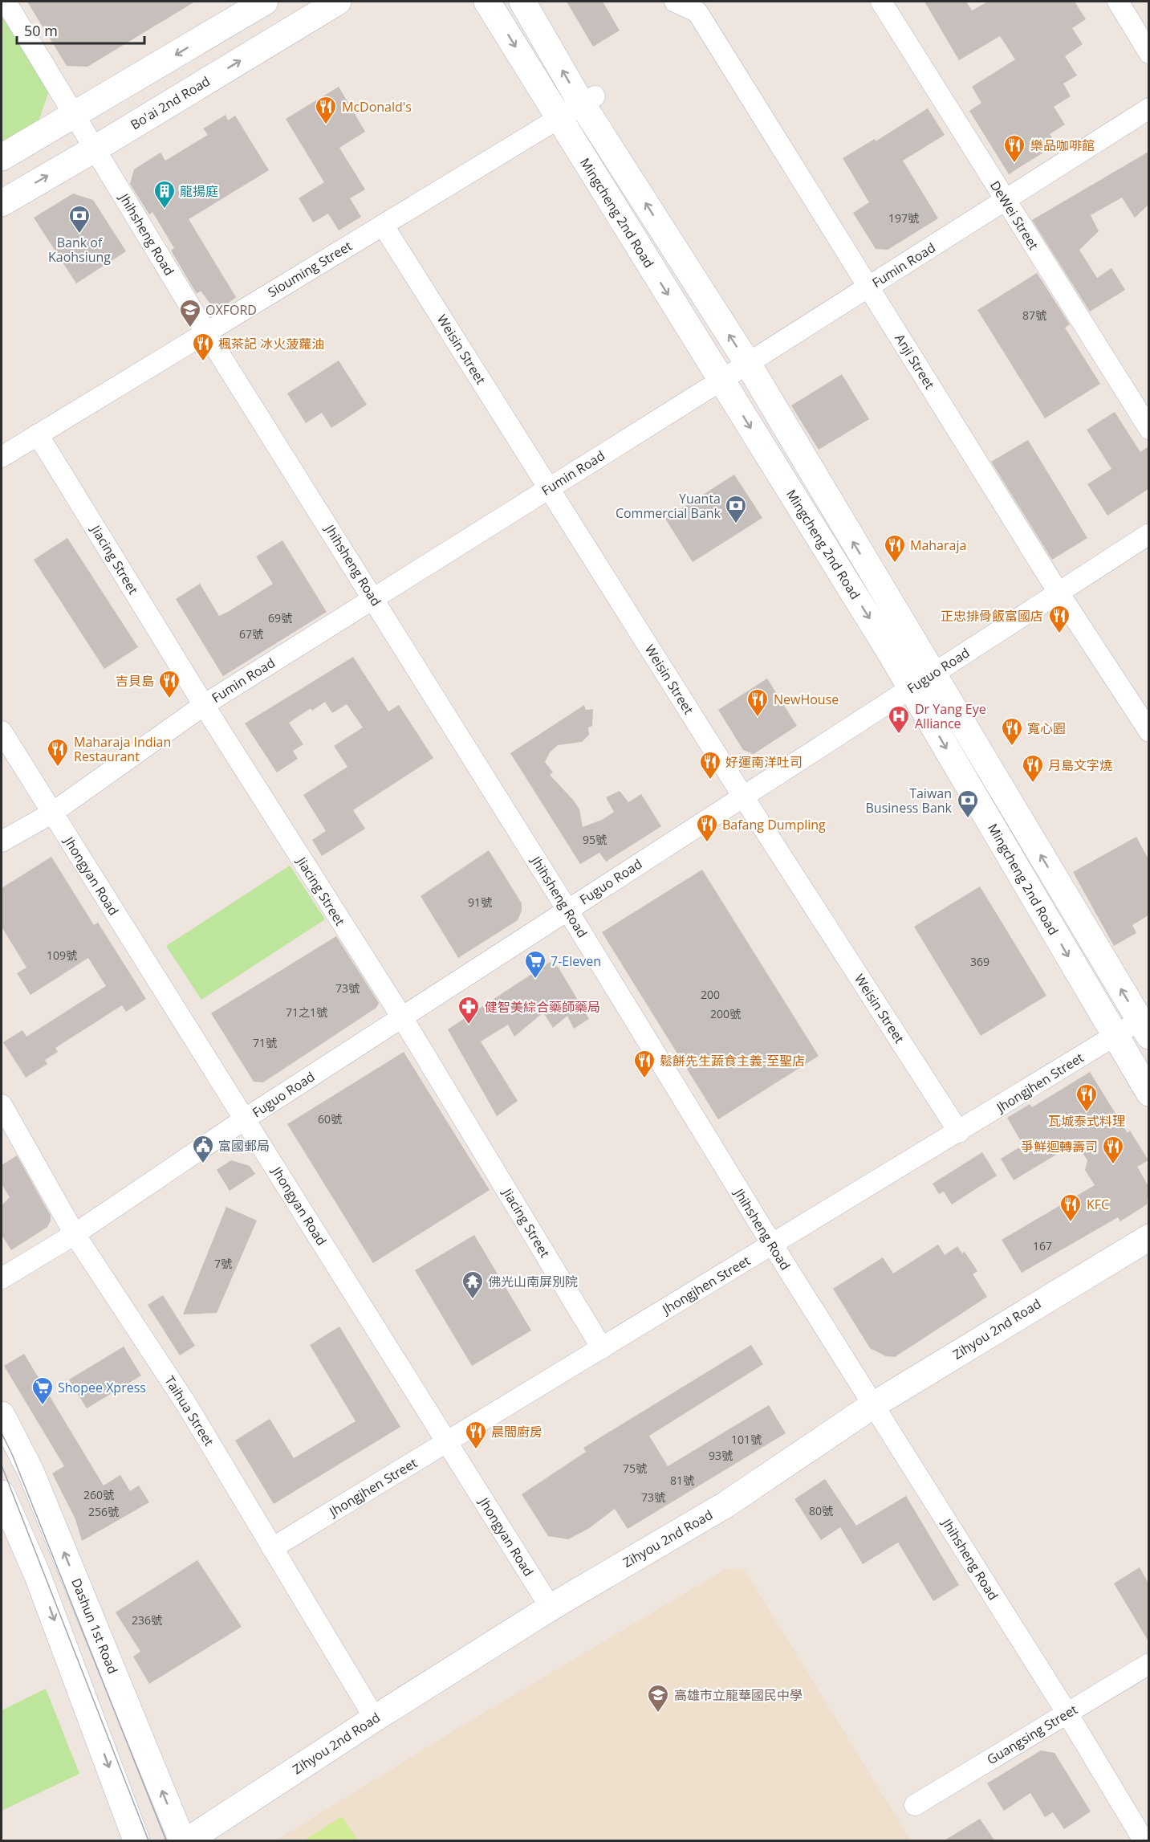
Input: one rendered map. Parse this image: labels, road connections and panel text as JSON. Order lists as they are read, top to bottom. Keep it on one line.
{"streets":{"street":["Bo'ai 2nd Road","Mingcheng 2nd Road","DeWei Street","Jhihsheng Road","Fumin Road","Siouming Street","Weisin Street","Anji Street","Jiacing Street","Fuguo Road","Jhongyan Road","Jhongjhen Street","Zihyou 2nd Road","Taihua Street","Dashun 1st Road","Guangsing Street"]},"crossings":[["Bo'ai 2nd Road","Jhihsheng Road"],["Mingcheng 2nd Road","Fumin Road"],["Mingcheng 2nd Road","Siouming Street"],["Mingcheng 2nd Road","Fuguo Road"],["Mingcheng 2nd Road","Jhongjhen Street"],["DeWei Street","Fumin Road"],["Jhihsheng Road","Fumin Road"],["Jhihsheng Road","Siouming Street"],["Jhihsheng Road","Fuguo Road"],["Jhihsheng Road","Jhongjhen Street"],["Jhihsheng Road","Zihyou 2nd Road"],["Jhihsheng Road","Guangsing Street"],["Fumin Road","Weisin Street"],["Fumin Road","Anji Street"],["Fumin Road","Jiacing Street"],["Fumin Road","Jhongyan Road"],["Siouming Street","Weisin Street"],["Siouming Street","Jiacing Street"],["Weisin Street","Fuguo Road"],["Weisin Street","Jhongjhen Street"],["Anji Street","Fuguo Road"],["Jiacing Street","Fuguo Road"],["Jiacing Street","Jhongjhen Street"],["Fuguo Road","Jhongyan Road"],["Fuguo Road","Taihua Street"],["Jhongyan Road","Jhongjhen Street"],["Jhongyan Road","Zihyou 2nd Road"],["Jhongjhen Street","Taihua Street"],["Zihyou 2nd Road","Taihua Street"]],"places":{"restaurant":["McDonald's","樂品咖啡館","楓茶記 冰火菠蘿油","Maharaja","正忠排骨飯富國店","吉貝島","NewHouse","寬心園","Maharaja Indian Restaurant","好運南洋吐司","月島文字燒","Bafang Dumpling","鬆餅先生蔬食主義-至聖店","瓦城泰式料理","爭鮮迴轉壽司","KFC","晨間廚房"],"building":["龍揚庭"],"bank":["Bank of Kaohsiung","Yuanta Commercial Bank","Taiwan Business Bank"],"school or university":["OXFORD","高雄市立龍華國民中學"],"hospital":["Dr Yang Eye Alliance"],"supermarket":["7-Eleven","Shopee Xpress"],"pharmacy":["健智美綜合藥師藥局"],"public building":["富國郵局"],"temple":["佛光山南屏別院"]},"house_numbers":["197號","87號","69號","67號","95號","91號","109號","369","73號","200","71之1號","200號","71號","60號","167","7號","101號","93號","75號","81號","260號","73號","80號","256號","236號"],"scale_bar":"50 m"}
